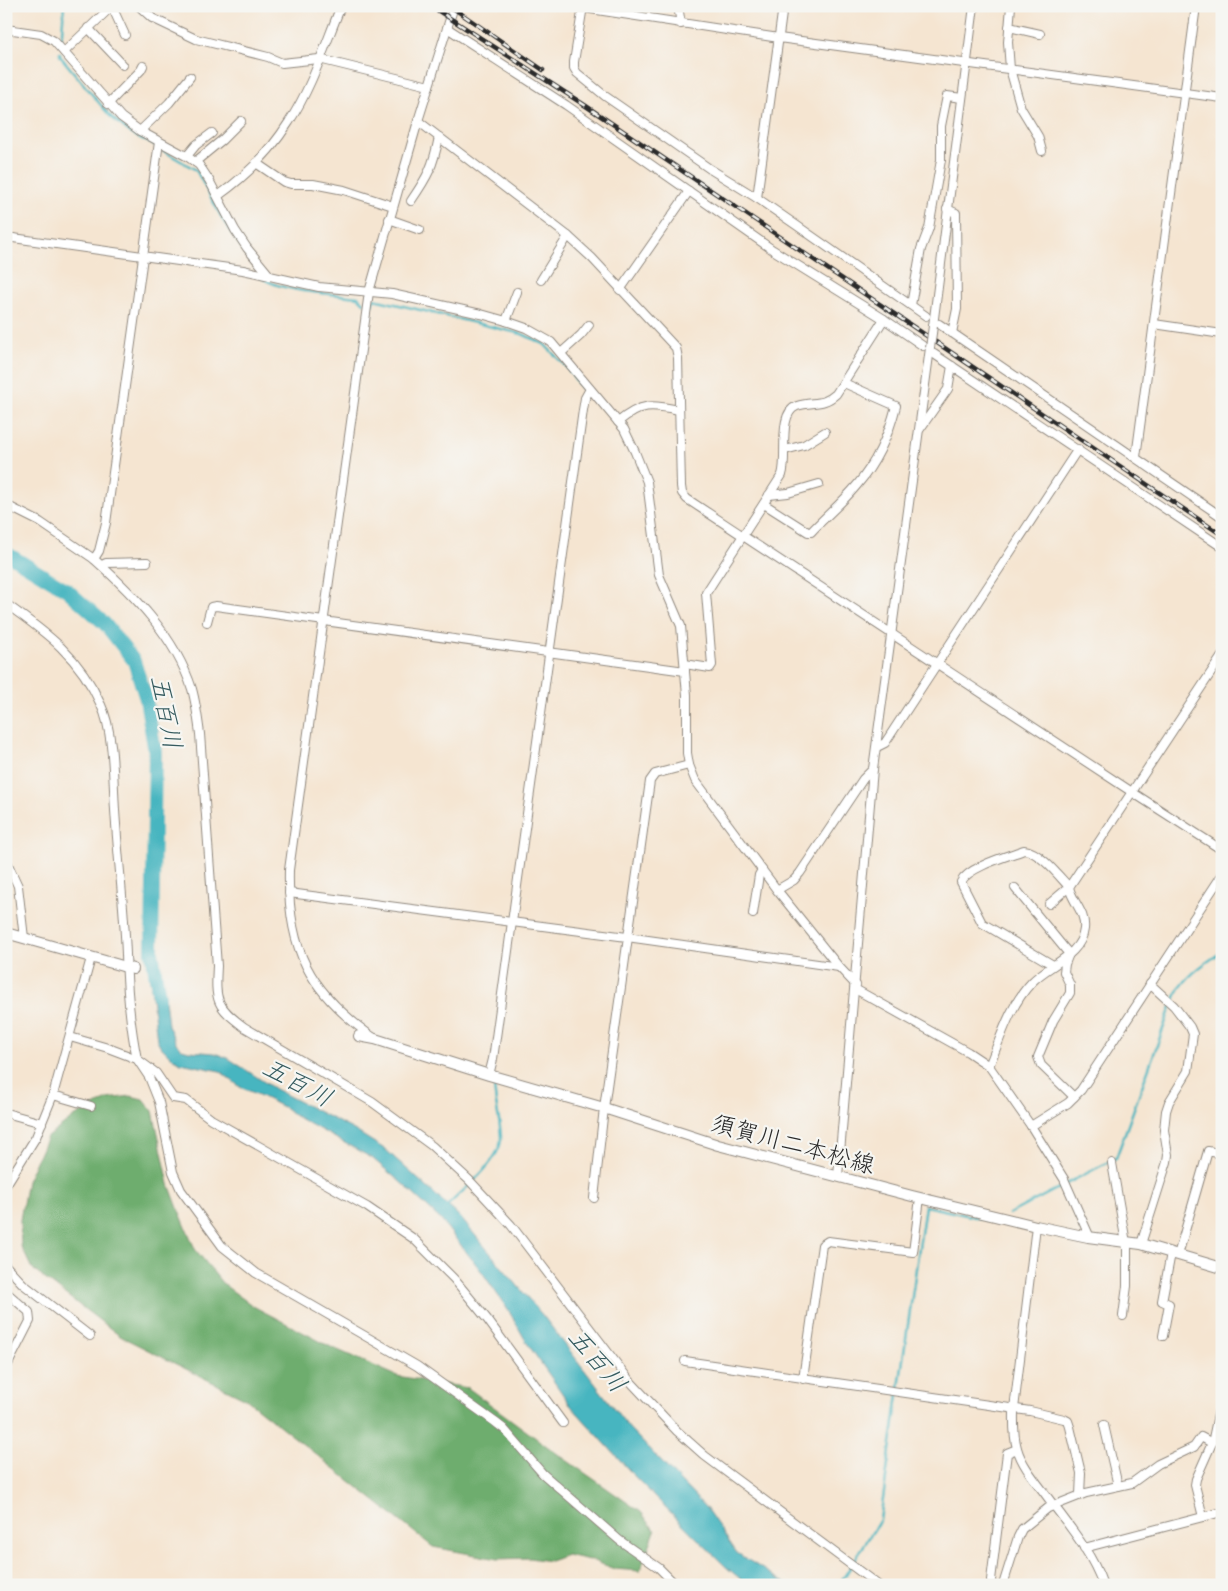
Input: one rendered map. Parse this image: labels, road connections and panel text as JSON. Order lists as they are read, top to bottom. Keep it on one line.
{"streets":{"main road":["須賀川二本松線"]},"water":["五百川"]}
